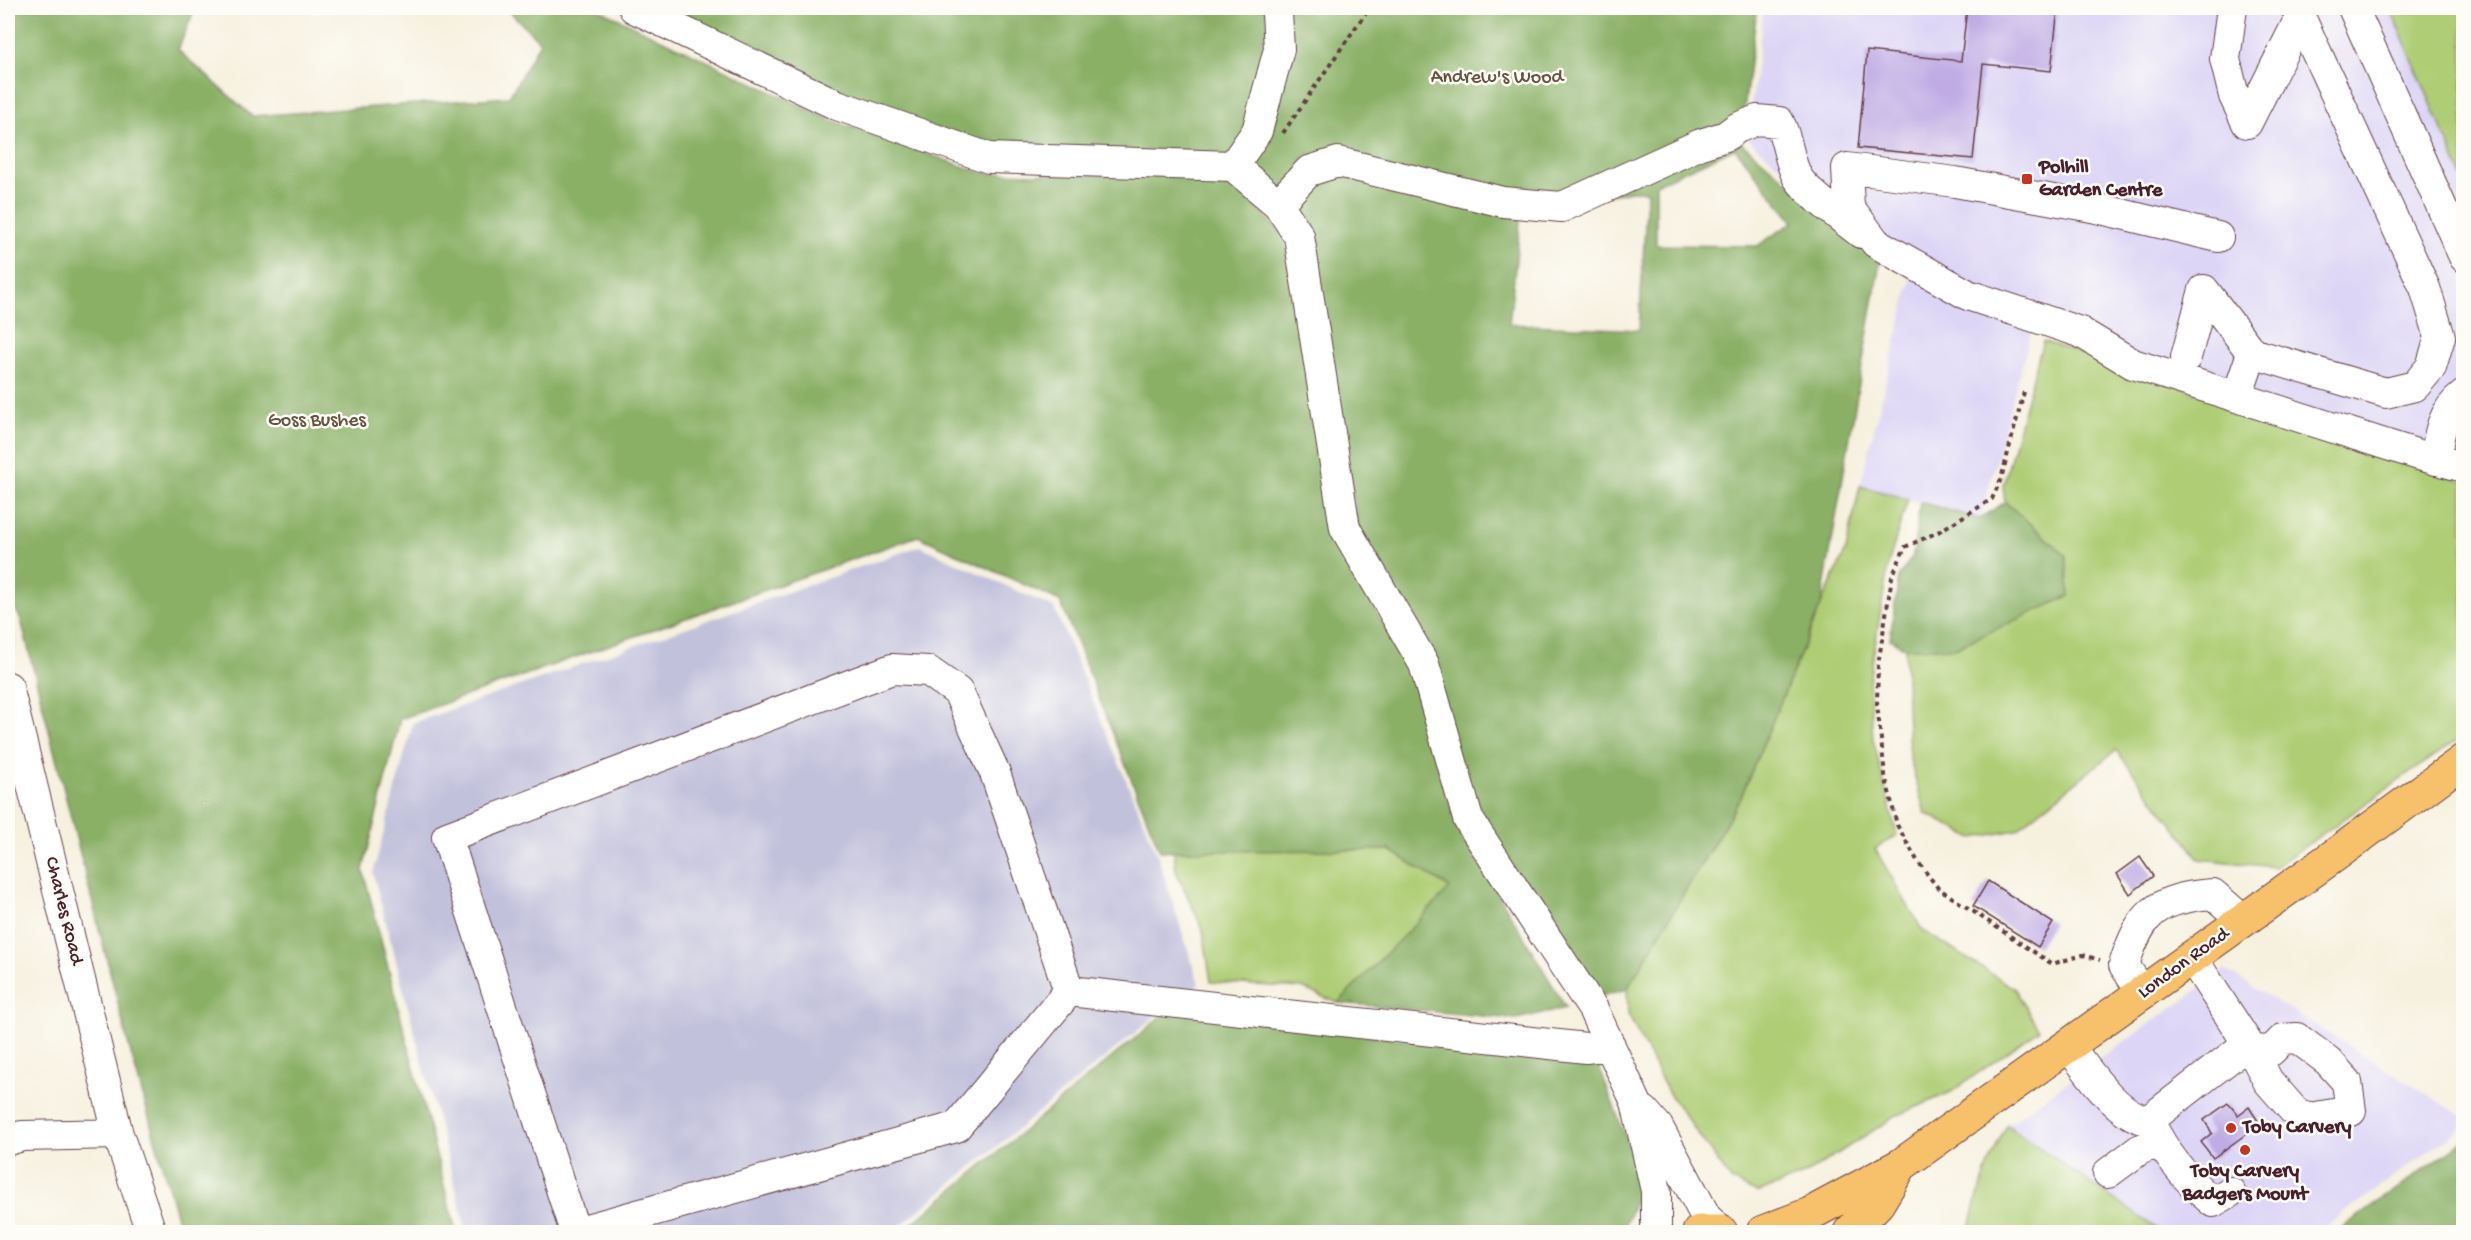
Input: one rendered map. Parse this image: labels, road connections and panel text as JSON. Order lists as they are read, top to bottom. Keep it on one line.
{"streets":{"main road":["London Road"],"street":["Charles Road"]},"parks":["Andrew's Wood","Goss Bushes"],"places":{"transit":["Polhill Garden Centre"],"other":["Toby Carvery","Toby Carvery Badgers Mount"]}}
